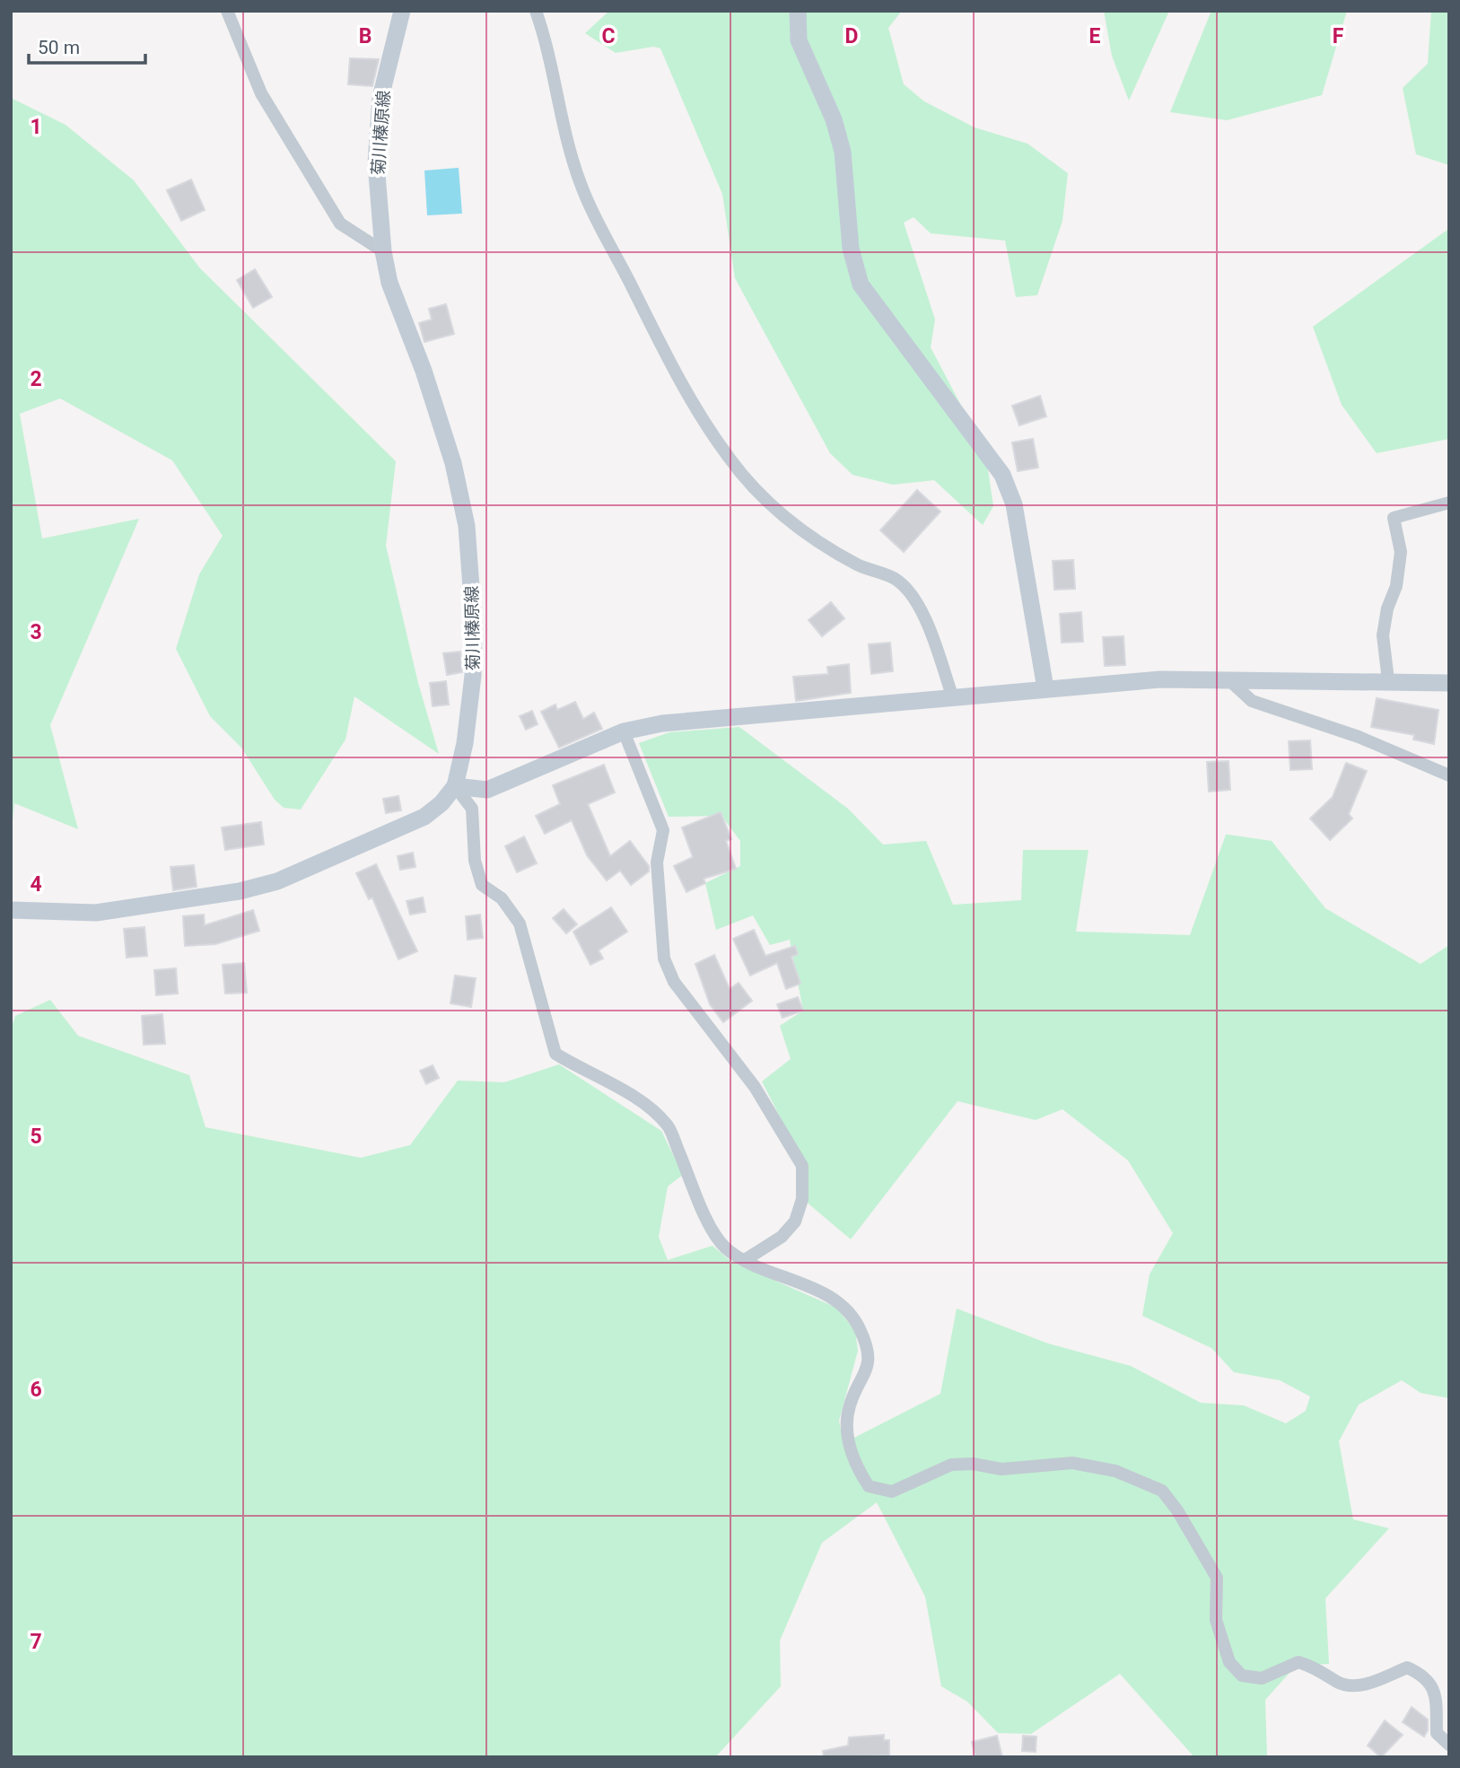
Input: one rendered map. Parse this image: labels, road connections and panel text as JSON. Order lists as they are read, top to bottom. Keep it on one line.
{"streets":{"street":["菊川榛原線"]},"scale_bar":"50 m","grid":{"columns":["B","C","D","E","F"],"rows":["1","2","3","4","5","6","7"]}}
